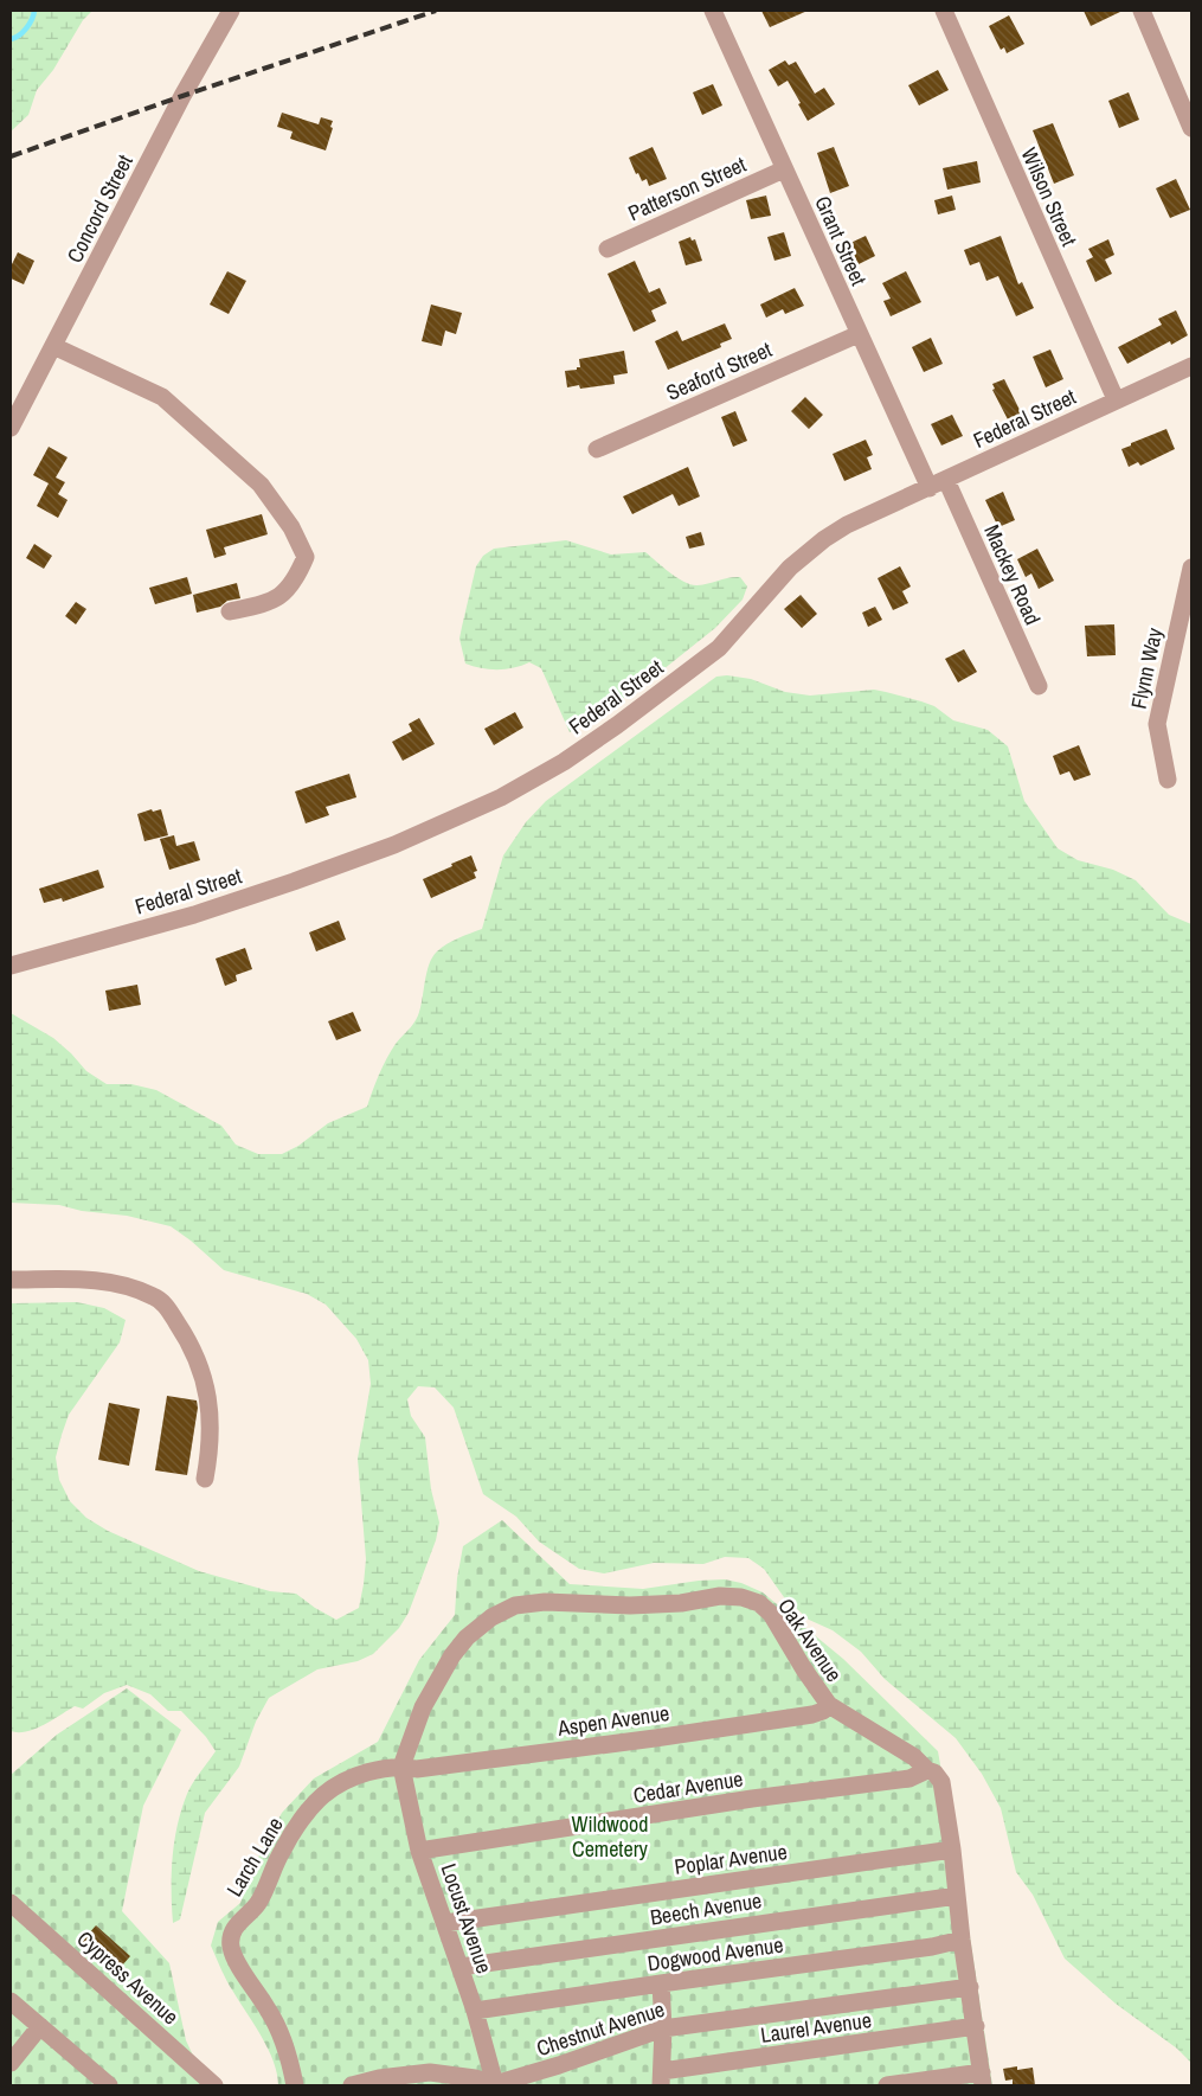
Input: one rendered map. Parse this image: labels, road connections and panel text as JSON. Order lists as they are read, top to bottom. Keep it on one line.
{"streets":{"street":["Patterson Street","Wilson Street","Concord Street","Grant Street","Seaford Street","Federal Street","Mackey Road","Flynn Way","Oak Avenue","Aspen Avenue","Cedar Avenue","Larch Lane","Poplar Avenue","Beech Avenue","Locust Avenue","Dogwood Avenue","Cypress Avenue","Laurel Avenue","Chestnut Avenue"]},"crossings":[["Patterson Street","Grant Street"],["Wilson Street","Federal Street"],["Grant Street","Seaford Street"],["Grant Street","Federal Street"],["Federal Street","Mackey Road"],["Oak Avenue","Aspen Avenue"],["Oak Avenue","Cedar Avenue"],["Oak Avenue","Larch Lane"],["Oak Avenue","Poplar Avenue"],["Oak Avenue","Beech Avenue"],["Oak Avenue","Locust Avenue"],["Oak Avenue","Dogwood Avenue"],["Oak Avenue","Laurel Avenue"],["Oak Avenue","Chestnut Avenue"],["Aspen Avenue","Larch Lane"],["Aspen Avenue","Locust Avenue"],["Cedar Avenue","Locust Avenue"],["Larch Lane","Locust Avenue"],["Poplar Avenue","Locust Avenue"],["Beech Avenue","Locust Avenue"],["Locust Avenue","Dogwood Avenue"],["Locust Avenue","Chestnut Avenue"]],"parks":["Wildwood Cemetery"]}
